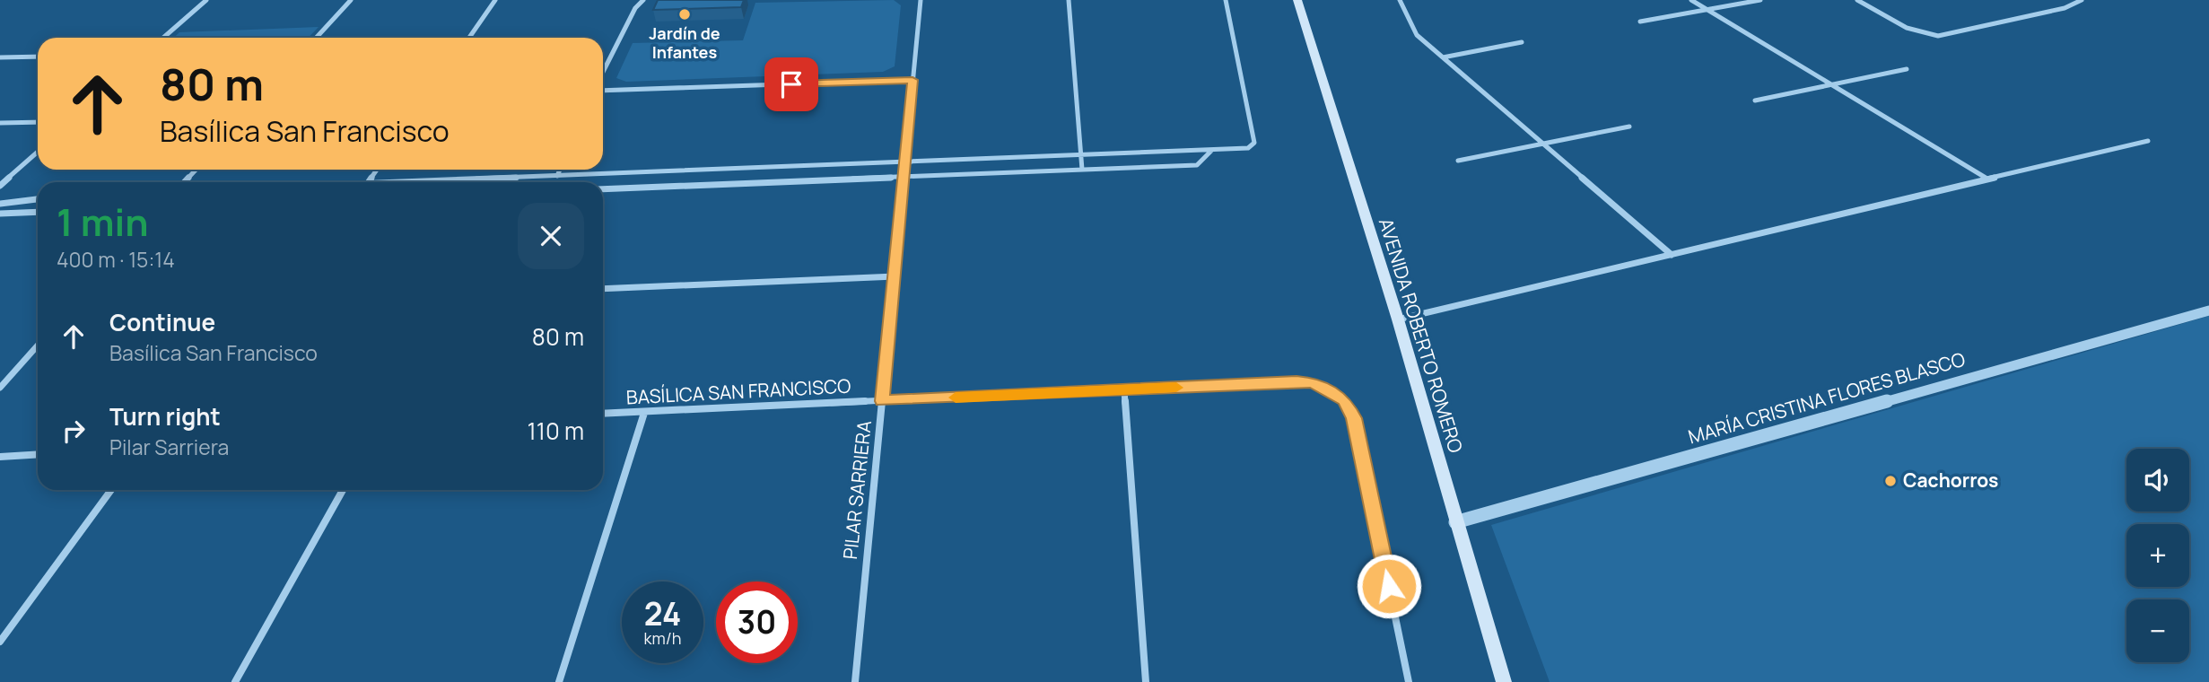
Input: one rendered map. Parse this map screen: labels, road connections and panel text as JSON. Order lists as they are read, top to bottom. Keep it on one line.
{"streets":{"main road":["AVENIDA ROBERTO ROMERO"],"street":["BASÍLICA SAN FRANCISCO","MARÍA CRISTINA FLORES BLASCO","PILAR SARRIERA"]},"crossings":[["AVENIDA ROBERTO ROMERO","MARÍA CRISTINA FLORES BLASCO"],["BASÍLICA SAN FRANCISCO","PILAR SARRIERA"]],"places":["Jardín de Infantes","Cachorros"],"page":{"turn":["80 m","Basílica San Francisco"],"heading":["1 min","400 m · 15:14"],"list":[{"name":"Continue","note":"Basílica San Francisco","value":"80 m"},{"name":"Turn right","note":"Pilar Sarriera","value":"110 m"}],"map_buttons":["+","−"],"speed":"24 km/h","limit":"30"}}
